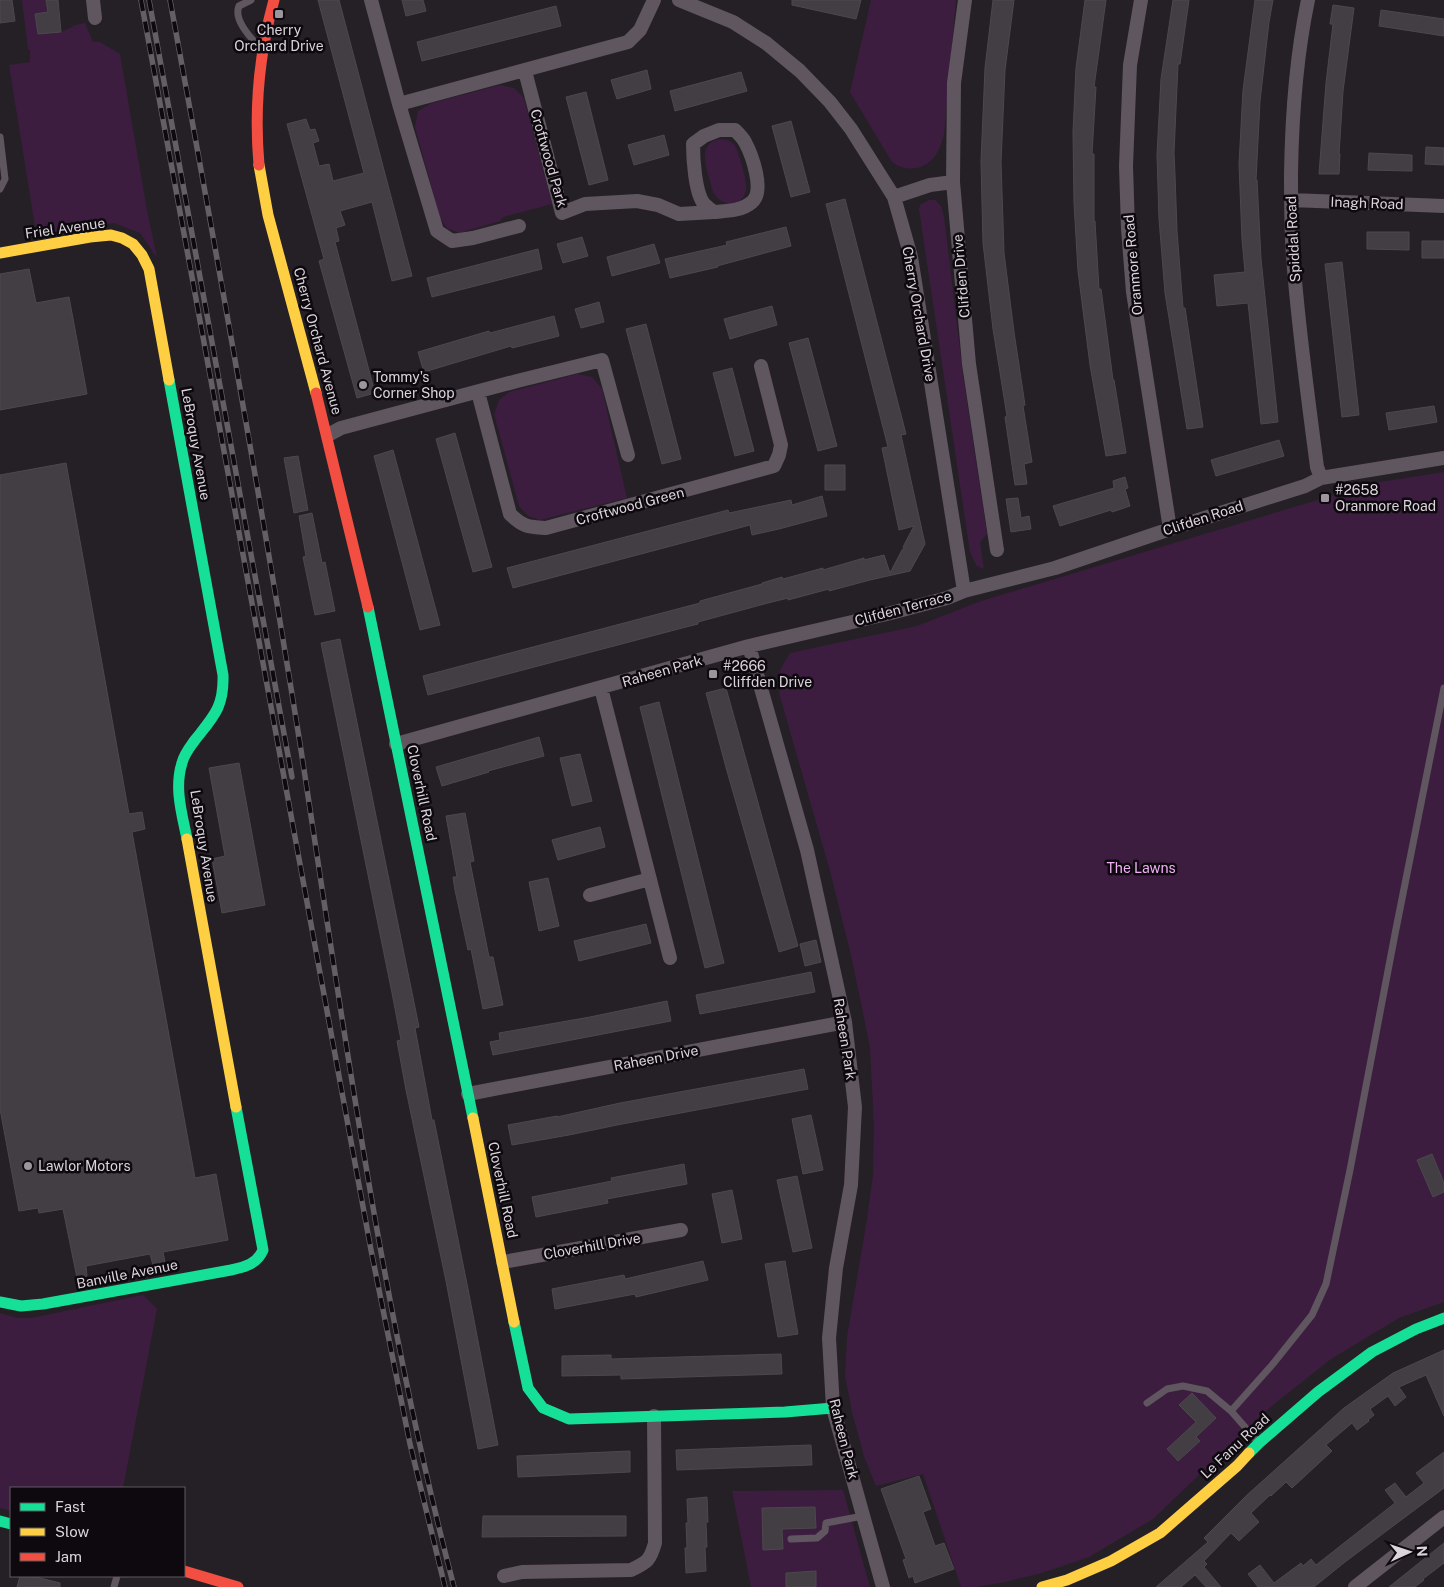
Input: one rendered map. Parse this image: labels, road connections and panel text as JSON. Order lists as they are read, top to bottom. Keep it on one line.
{"streets":{"street":["Croftwood Park","Inagh Road","Friel Avenue","Spiddal Road","Oranmore Road","Clifden Drive","Cherry Orchard Drive","Cherry Orchard Avenue","LeBroquy Avenue","Croftwood Green","Clifden Road","Clifden Terrace","Raheen Park","Cloverhill Road","Raheen Drive","Cloverhill Drive","Banville Avenue","Le Fanu Road"]},"crossings":[["Inagh Road","Spiddal Road"],["Friel Avenue","LeBroquy Avenue"],["Spiddal Road","Clifden Road"],["Oranmore Road","Clifden Road"],["Cherry Orchard Drive","Clifden Terrace"],["Cherry Orchard Avenue","Cloverhill Road"],["LeBroquy Avenue","Banville Avenue"],["Clifden Road","Clifden Terrace"],["Clifden Terrace","Raheen Park"],["Raheen Park","Cloverhill Road"],["Raheen Park","Raheen Drive"],["Cloverhill Road","Raheen Drive"],["Cloverhill Road","Cloverhill Drive"]],"parks":["The Lawns"],"places":{"transit":["Cherry Orchard Drive","#2658 Oranmore Road","#2666 Cliffden Drive"],"other":["Tommy's Corner Shop","Lawlor Motors"]},"legend":["Fast","Slow","Jam"],"north":"right"}
